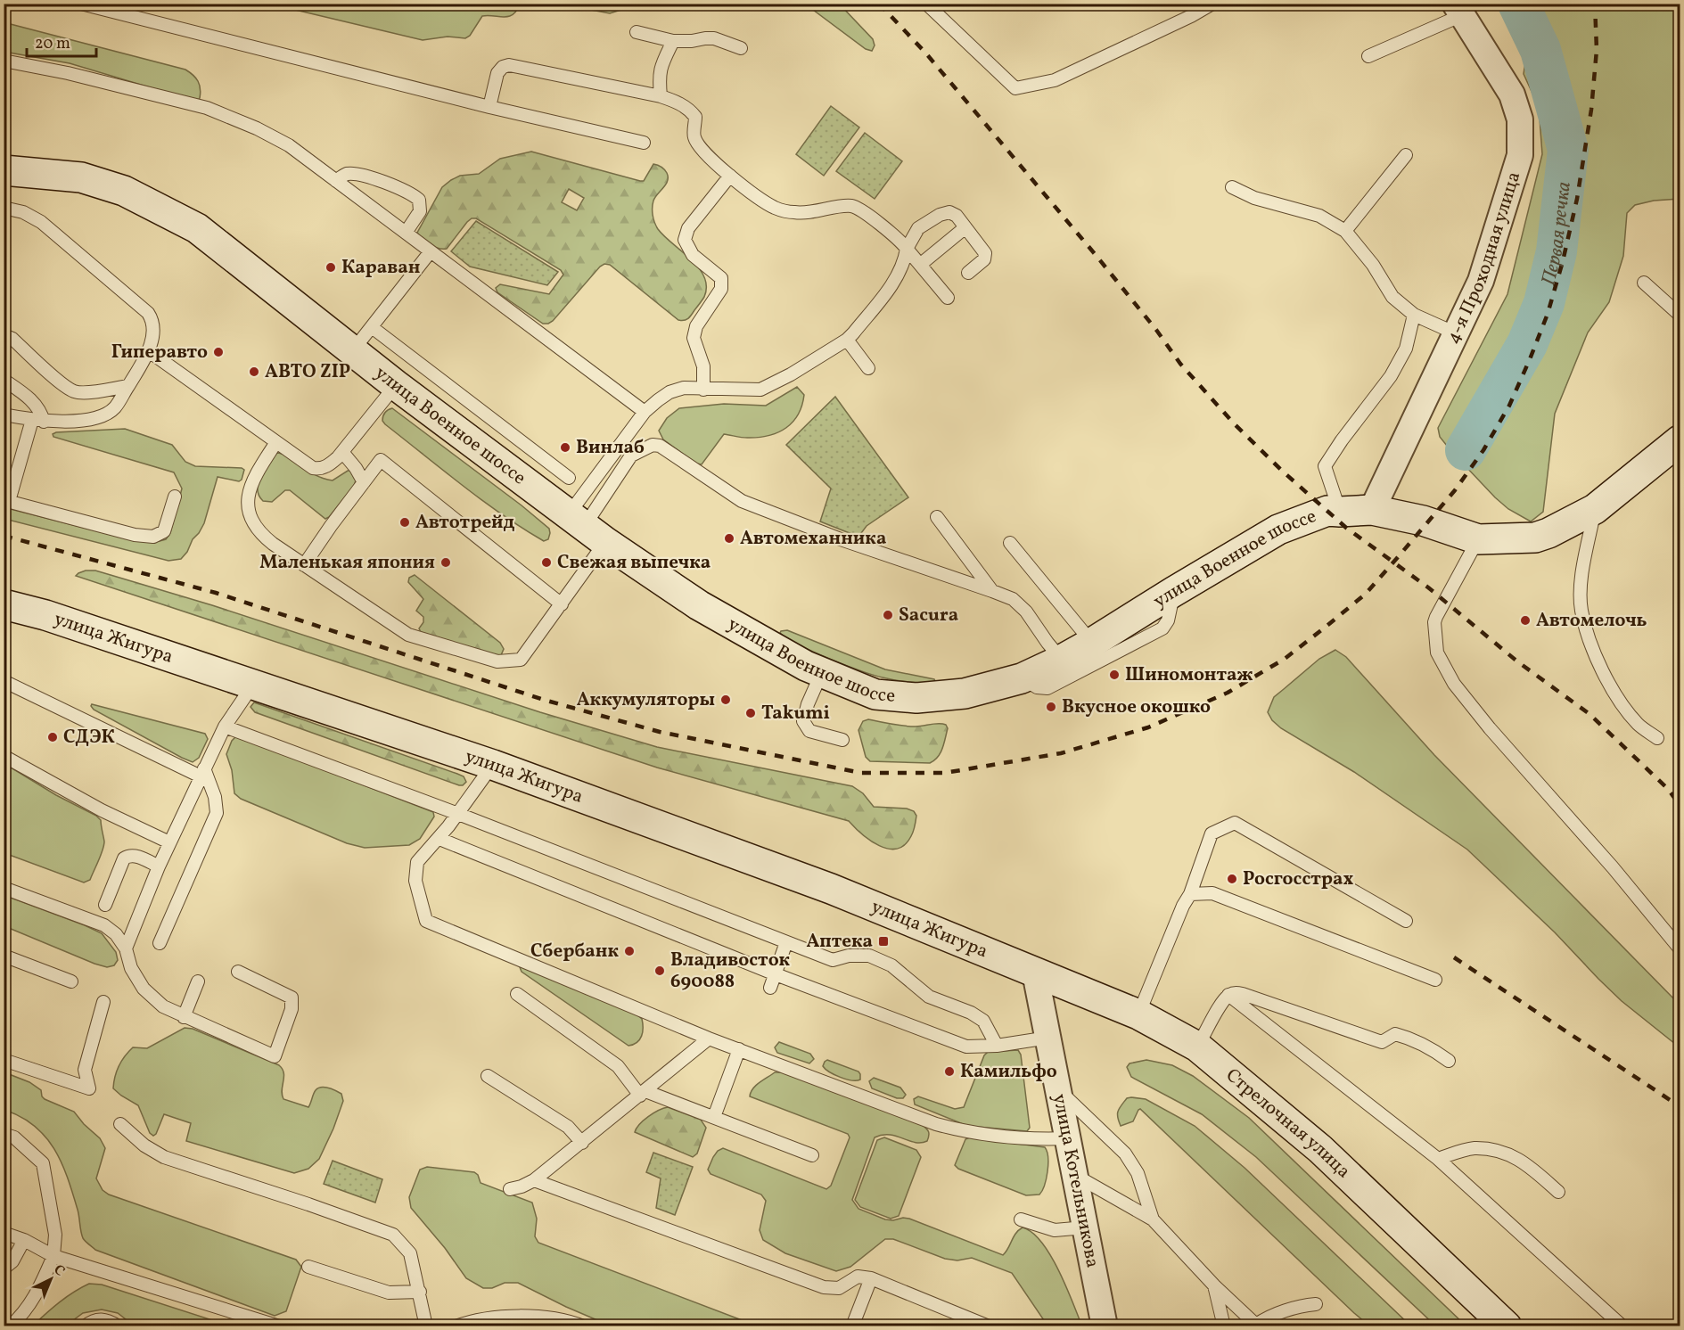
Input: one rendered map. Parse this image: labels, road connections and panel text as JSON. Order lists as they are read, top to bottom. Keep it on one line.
{"streets":{"main road":["улица Военное шоссе","улица Жигура","Стрелочная улица"],"street":["4-я Проходная улица","улица Котельникова"]},"crossings":[["4-я Проходная улица","улица Военное шоссе"],["улица Жигура","Стрелочная улица"],["улица Жигура","улица Котельникова"],["Стрелочная улица","улица Котельникова"]],"water":["Первая речка"],"places":{"other":["Караван","Гиперавто","АВТО ZIP","Винлаб","Автотрейд","Автомеханника","Маленькая япония","Свежая выпечка","Sacura","Автомелочь","Шиномонтаж","Аккумуляторы","Вкусное окошко","Takumi","СДЭК","Росгосстрах","Сбербанк","Владивосток 690088","Камильфо"],"transit":["Аптека"]},"scale_bar":"20 m","north":"top right"}
